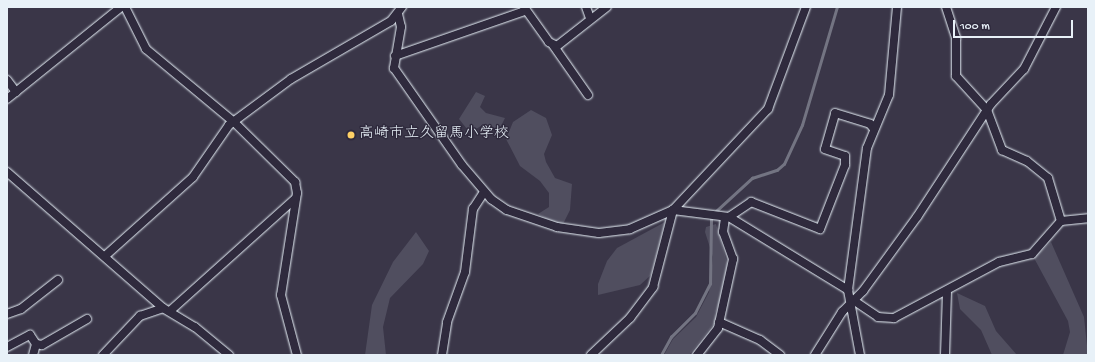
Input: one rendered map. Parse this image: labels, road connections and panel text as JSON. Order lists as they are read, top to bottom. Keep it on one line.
{"places":["高崎市立久留馬小学校"],"scale_bar":"100 m"}
